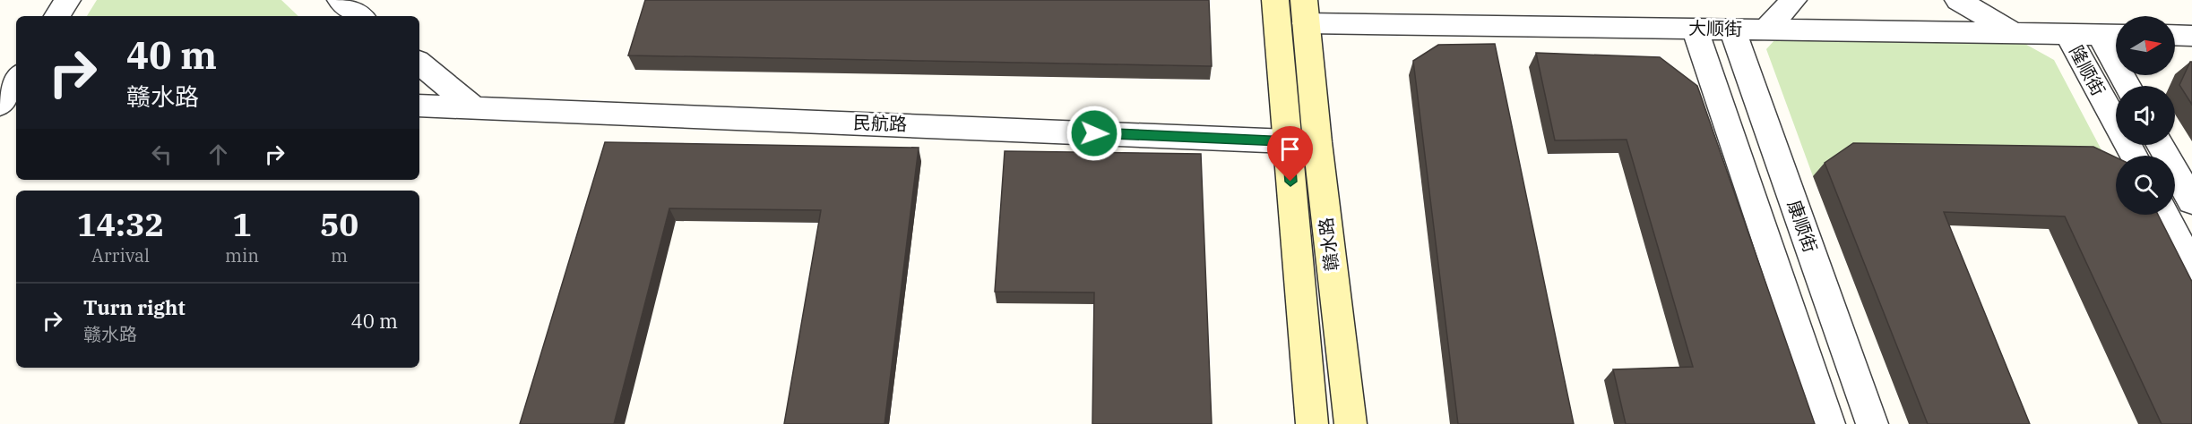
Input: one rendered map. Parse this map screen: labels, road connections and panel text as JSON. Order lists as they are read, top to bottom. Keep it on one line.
{"streets":{"main road":["赣水路"],"street":["大顺街","隆顺街","民航路","康顺街"]},"crossings":[["大顺街","隆顺街"],["大顺街","康顺街"],["大顺街","赣水路"],["民航路","赣水路"]],"north":"right","page":{"turn":["40 m","赣水路"],"eta":["14:32","Arrival","1","min","50","m"],"list":[{"name":"Turn right","note":"赣水路","value":"40 m"}]}}
